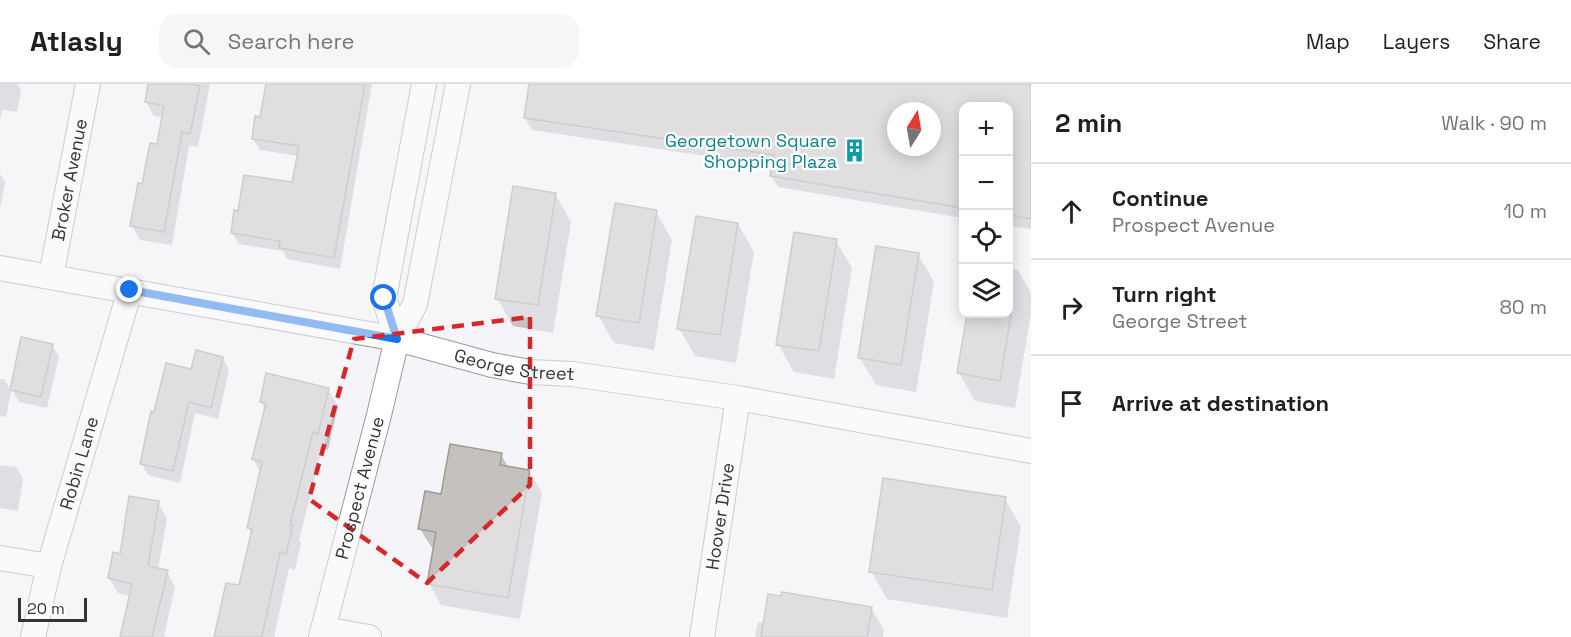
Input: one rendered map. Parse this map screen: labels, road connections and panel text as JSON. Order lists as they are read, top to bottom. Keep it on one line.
{"streets":{"street":["Broker Avenue","George Street","Robin Lane","Prospect Avenue","Hoover Drive"]},"crossings":[["Broker Avenue","George Street"],["George Street","Robin Lane"],["George Street","Prospect Avenue"],["George Street","Hoover Drive"]],"places":{"building":["Georgetown Square Shopping Plaza"]},"scale_bar":"20 m","north":"top","page":{"header":"Atlasly","search":"Search here","nav":["Map","Layers","Share"],"heading":["2 min","Walk · 90 m"],"map_buttons":["+","−"],"list":[["Continue","Prospect Avenue","10 m"],["Turn right","George Street","80 m"],"Arrive at destination"],"scale":"20 m"}}
